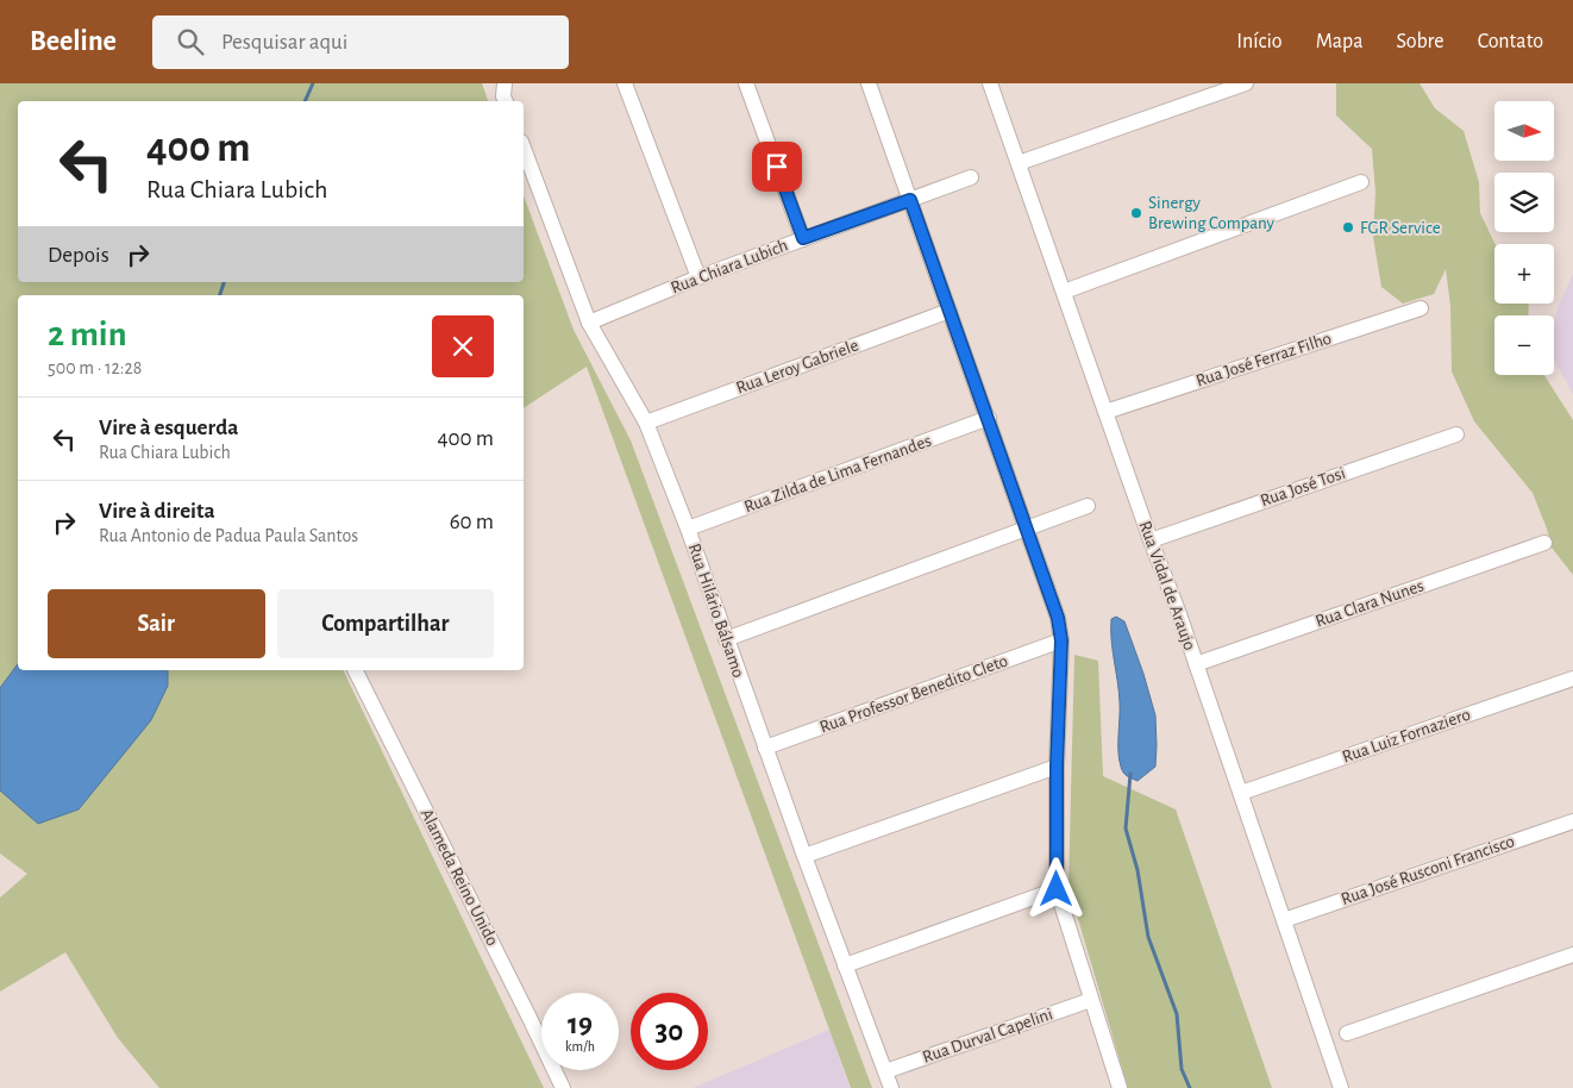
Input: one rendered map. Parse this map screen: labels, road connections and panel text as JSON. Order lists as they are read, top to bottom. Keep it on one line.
{"streets":{"street":["Rua Chiara Lubich","Rua José Ferraz Filho","Rua Leroy Gabriele","Rua Zilda de Lima Fernandes","Rua José Tosi","Rua Vidal de Araujo","Rua Clara Nunes","Rua Hilário Bálsamo","Rua Professor Benedito Cleto","Rua Luiz Fornaziero","Rua José Rusconi Francisco","Alameda Reino Unido","Rua Durval Capelini"]},"crossings":[["Rua Chiara Lubich","Rua Hilário Bálsamo"],["Rua José Ferraz Filho","Rua Vidal de Araujo"],["Rua Leroy Gabriele","Rua Hilário Bálsamo"],["Rua Zilda de Lima Fernandes","Rua Hilário Bálsamo"],["Rua José Tosi","Rua Vidal de Araujo"],["Rua Vidal de Araujo","Rua Clara Nunes"],["Rua Vidal de Araujo","Rua Luiz Fornaziero"],["Rua Vidal de Araujo","Rua José Rusconi Francisco"],["Rua Hilário Bálsamo","Rua Professor Benedito Cleto"],["Rua Hilário Bálsamo","Rua Durval Capelini"]],"places":["Sinergy Brewing Company","FGR Service"],"north":"right","page":{"header":"Beeline","search":"Pesquisar aqui","nav":["Início","Mapa","Sobre","Contato"],"map_buttons":["+","−"],"turn":["400 m","Rua Chiara Lubich"],"then":"Depois","heading":["2 min","500 m · 12:28"],"list":[{"name":"Vire à esquerda","note":"Rua Chiara Lubich","value":"400 m"},{"name":"Vire à direita","note":"Rua Antonio de Padua Paula Santos","value":"60 m"}],"buttons":["Sair","Compartilhar"],"speed":"19 km/h","limit":"30"}}
